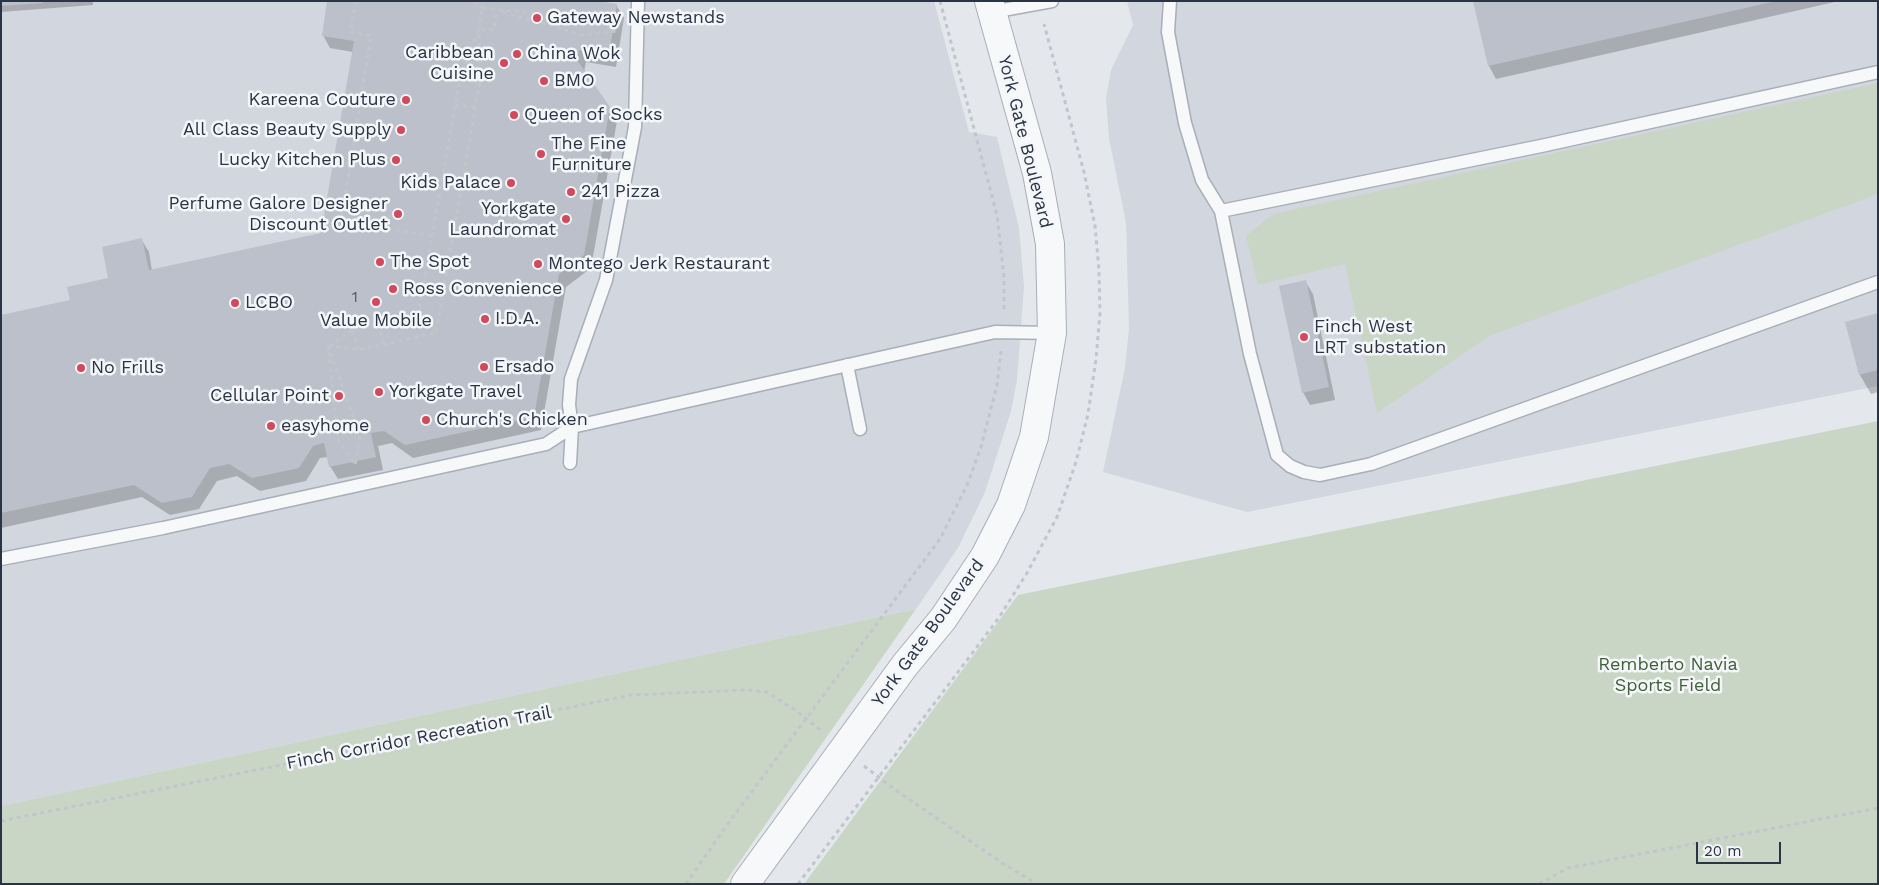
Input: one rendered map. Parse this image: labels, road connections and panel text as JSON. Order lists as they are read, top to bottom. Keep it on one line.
{"streets":{"street":["York Gate Boulevard"],"path":["Finch Corridor Recreation Trail"]},"parks":["Remberto Navia Sports Field"],"places":["Gateway Newstands","China Wok","Caribbean Cuisine","BMO","Kareena Couture","Queen of Socks","All Class Beauty Supply","The Fine Furniture","Lucky Kitchen Plus","Kids Palace","241 Pizza","Perfume Galore Designer Discount Outlet","Yorkgate Laundromat","The Spot","Montego Jerk Restaurant","Ross Convenience","Value Mobile","LCBO","I.D.A.","Finch West LRT substation","Ersado","No Frills","Yorkgate Travel","Cellular Point","Church's Chicken","easyhome"],"house_numbers":["1"],"scale_bar":"20 m"}
